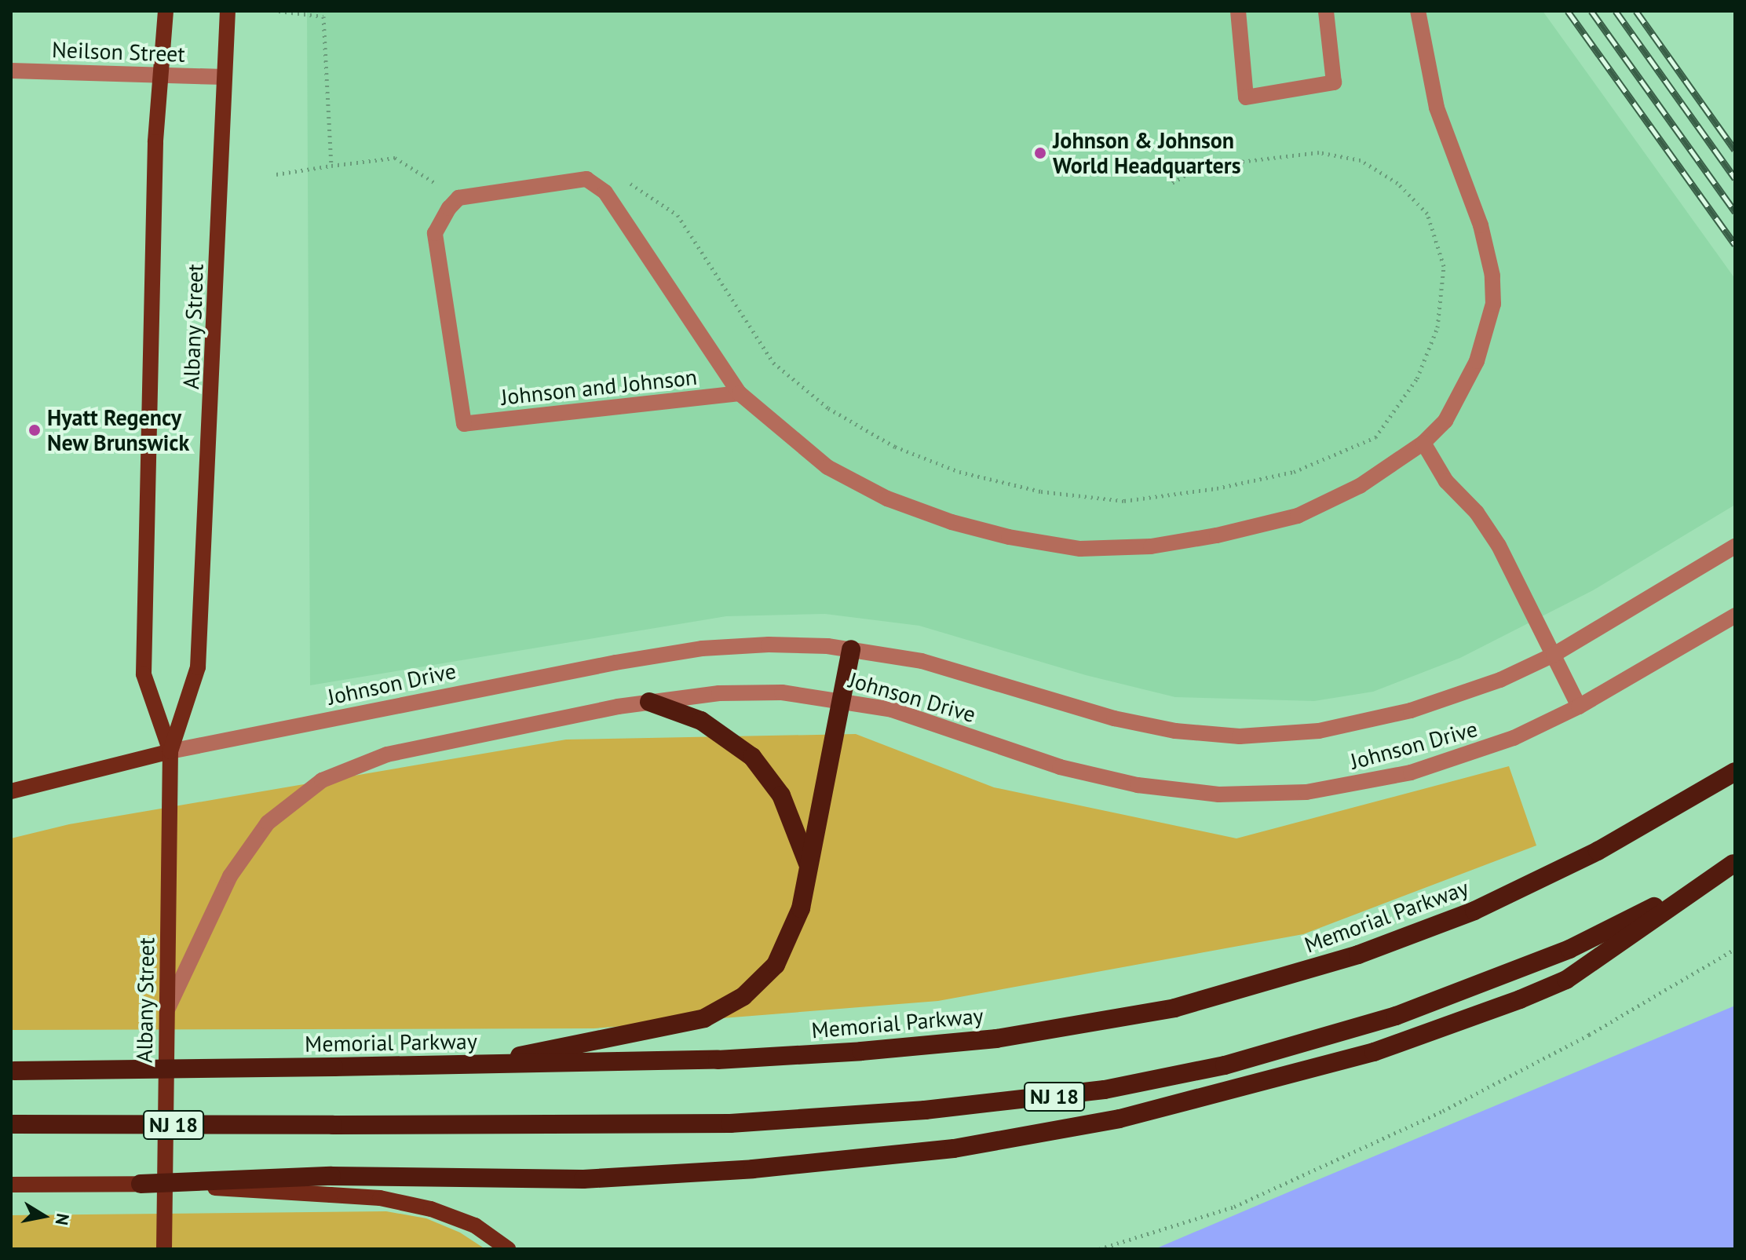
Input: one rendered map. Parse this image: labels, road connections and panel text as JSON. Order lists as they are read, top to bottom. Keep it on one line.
{"streets":{"highway":["Memorial Parkway","NJ 18"],"main road":["Albany Street"],"street":["Neilson Street","Johnson and Johnson","Johnson Drive"]},"crossings":[["Neilson Street","Albany Street"],["Albany Street","Johnson Drive"]],"places":["Johnson & Johnson World Headquarters","Hyatt Regency New Brunswick"],"north":"right"}
